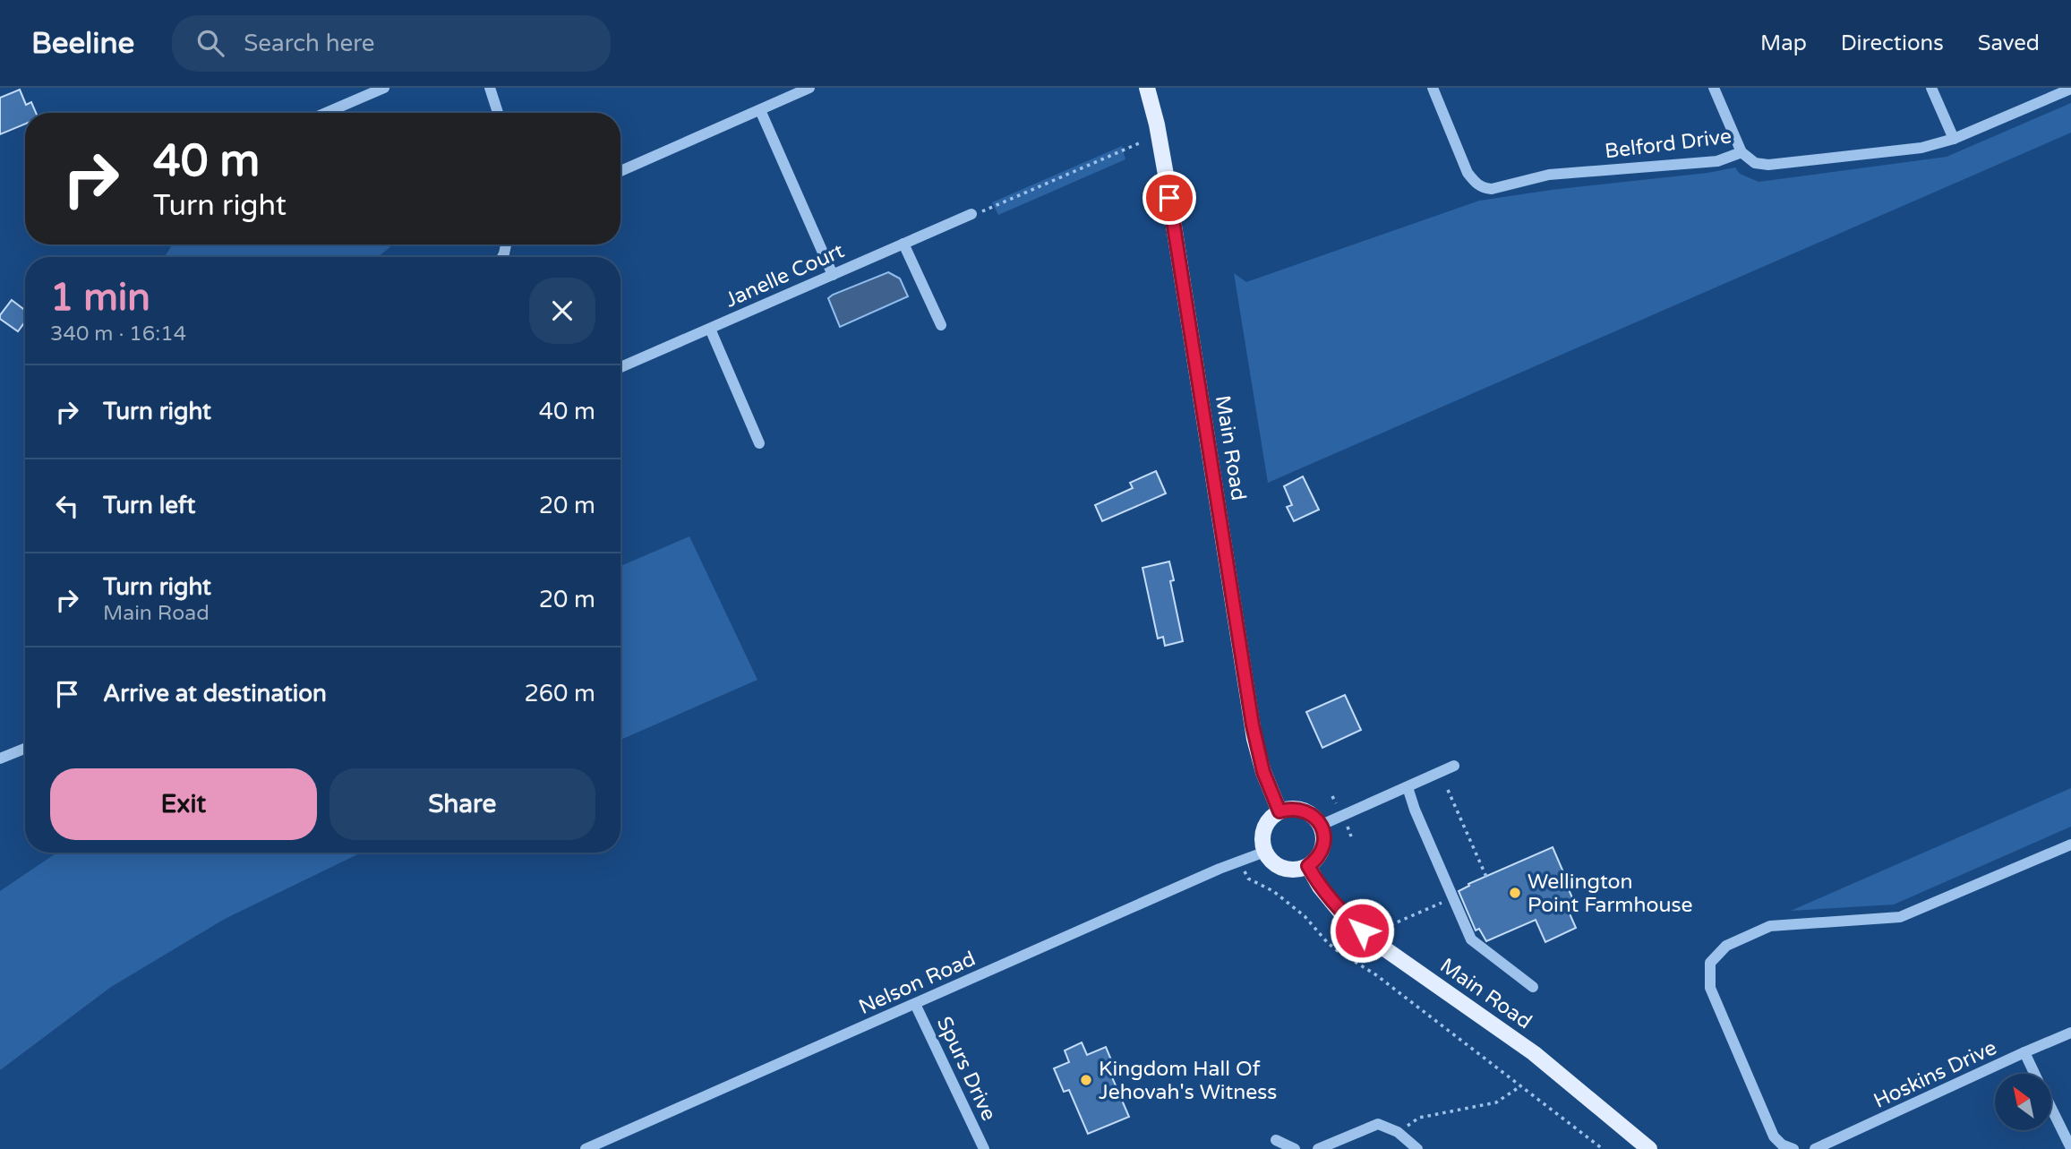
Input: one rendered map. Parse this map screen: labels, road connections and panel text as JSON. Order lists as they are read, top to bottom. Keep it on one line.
{"streets":{"main road":["Main Road"],"street":["Belford Drive","Janelle Court","Nelson Road","Spurs Drive","Hoskins Drive"]},"crossings":[["Main Road","Nelson Road"],["Nelson Road","Spurs Drive"]],"places":["Wellington Point Farmhouse","Kingdom Hall Of Jehovah's Witness"],"north":"top left","page":{"header":"Beeline","search":"Search here","nav":["Map","Directions","Saved"],"turn":["40 m","Turn right"],"heading":["1 min","340 m · 16:14"],"list":[{"name":"Turn right","value":"40 m"},{"name":"Turn left","value":"20 m"},{"name":"Turn right","note":"Main Road","value":"20 m"},{"name":"Arrive at destination","value":"260 m"}],"buttons":["Exit","Share"]}}
